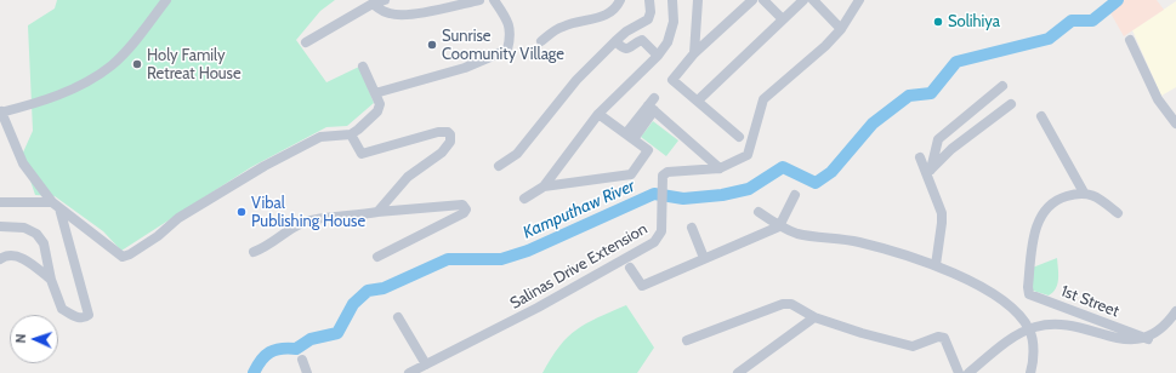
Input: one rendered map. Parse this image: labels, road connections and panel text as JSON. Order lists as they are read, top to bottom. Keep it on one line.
{"streets":{"street":["Salinas Drive Extension","1st Street"]},"water":["Kamputhaw River"],"places":["Solihiya","Sunrise Coomunity Village","Holy Family Retreat House","Vibal Publishing House"],"north":"left"}
